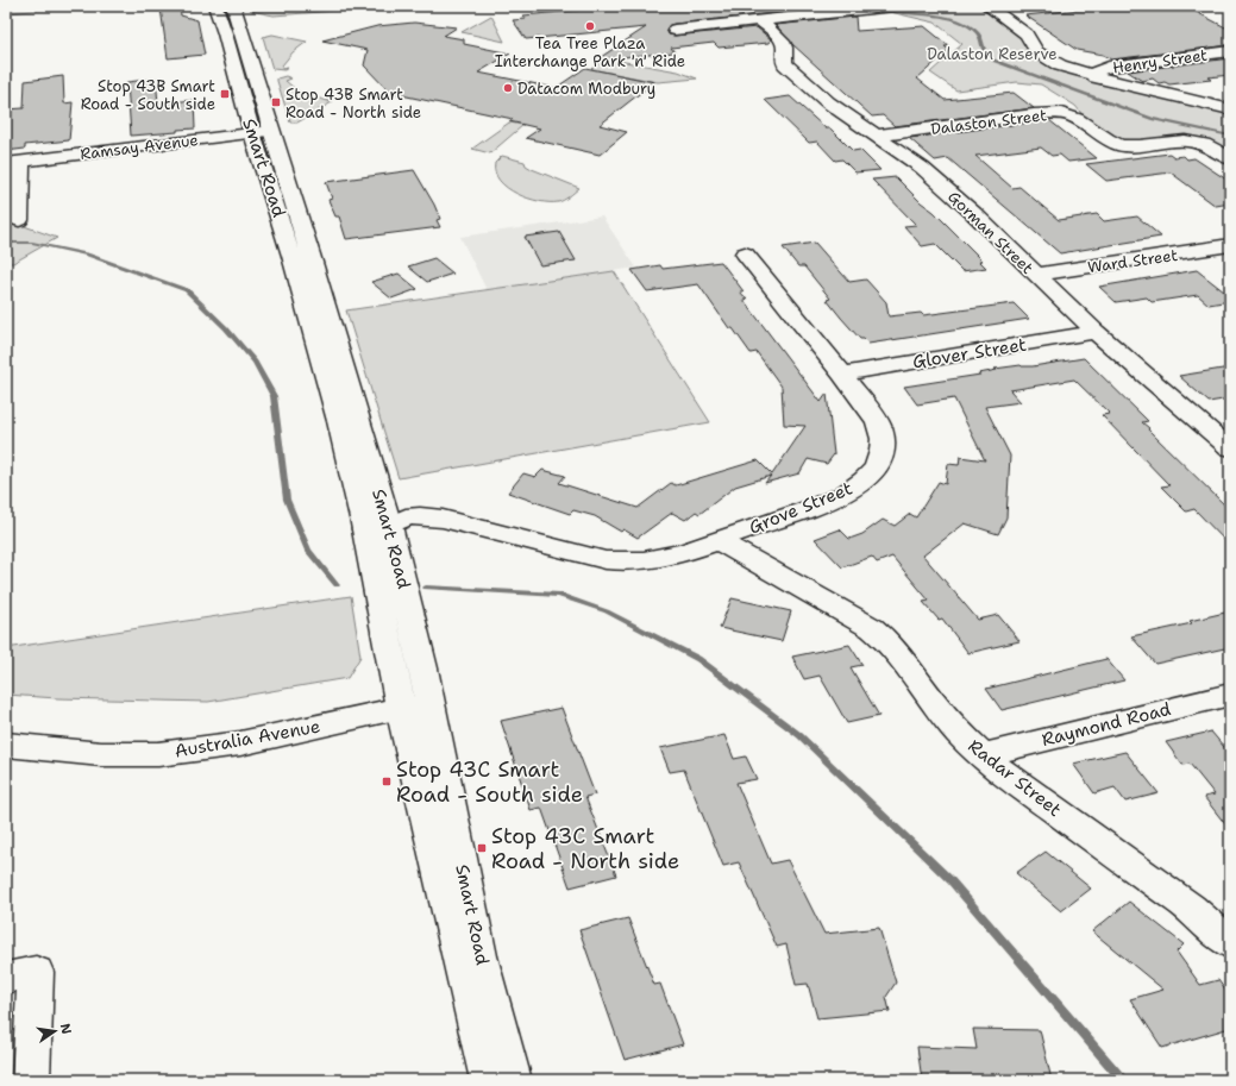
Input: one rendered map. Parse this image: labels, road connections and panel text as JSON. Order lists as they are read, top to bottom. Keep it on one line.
{"streets":{"street":["Henry Street","Dalaston Street","Ramsay Avenue","Smart Road","Gorman Street","Ward Street","Glover Street","Grove Street","Raymond Road","Australia Avenue","Radar Street"]},"crossings":[["Dalaston Street","Gorman Street"],["Ramsay Avenue","Smart Road"],["Smart Road","Grove Street"],["Smart Road","Australia Avenue"],["Gorman Street","Ward Street"],["Gorman Street","Glover Street"],["Glover Street","Grove Street"],["Grove Street","Radar Street"],["Raymond Road","Radar Street"]],"parks":["Dalaston Reserve"],"places":{"other":["Tea Tree Plaza Interchange Park 'n' Ride","Datacom Modbury"],"transit":["Stop 43B Smart Road - South side","Stop 43B Smart Road - North side","Stop 43C Smart Road - South side","Stop 43C Smart Road - North side"]},"north":"right"}
